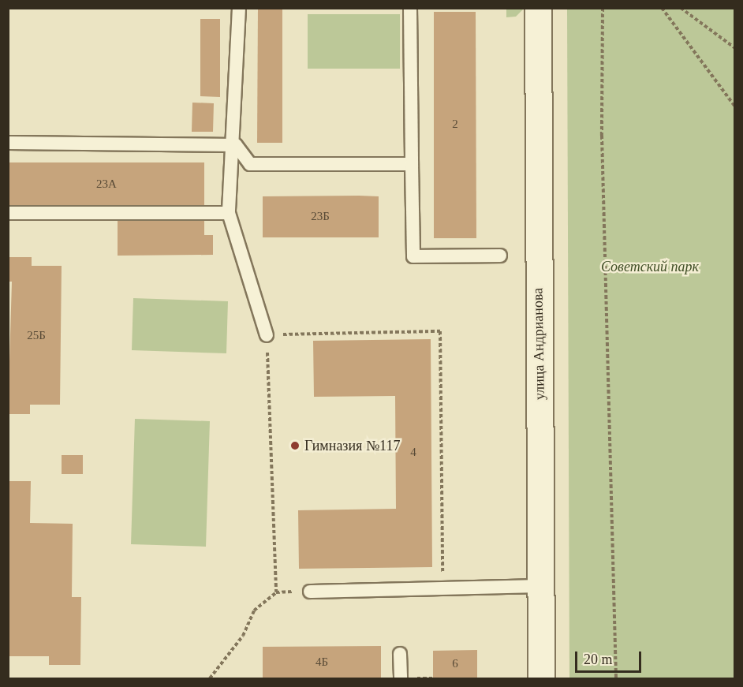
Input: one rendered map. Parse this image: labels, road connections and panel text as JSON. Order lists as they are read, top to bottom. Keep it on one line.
{"streets":{"street":["улица Андрианова"]},"parks":["Советский парк"],"places":["Гимназия №117"],"house_numbers":["2","23А","23Б","25Б","4","4Б","6"],"scale_bar":"20 m"}
